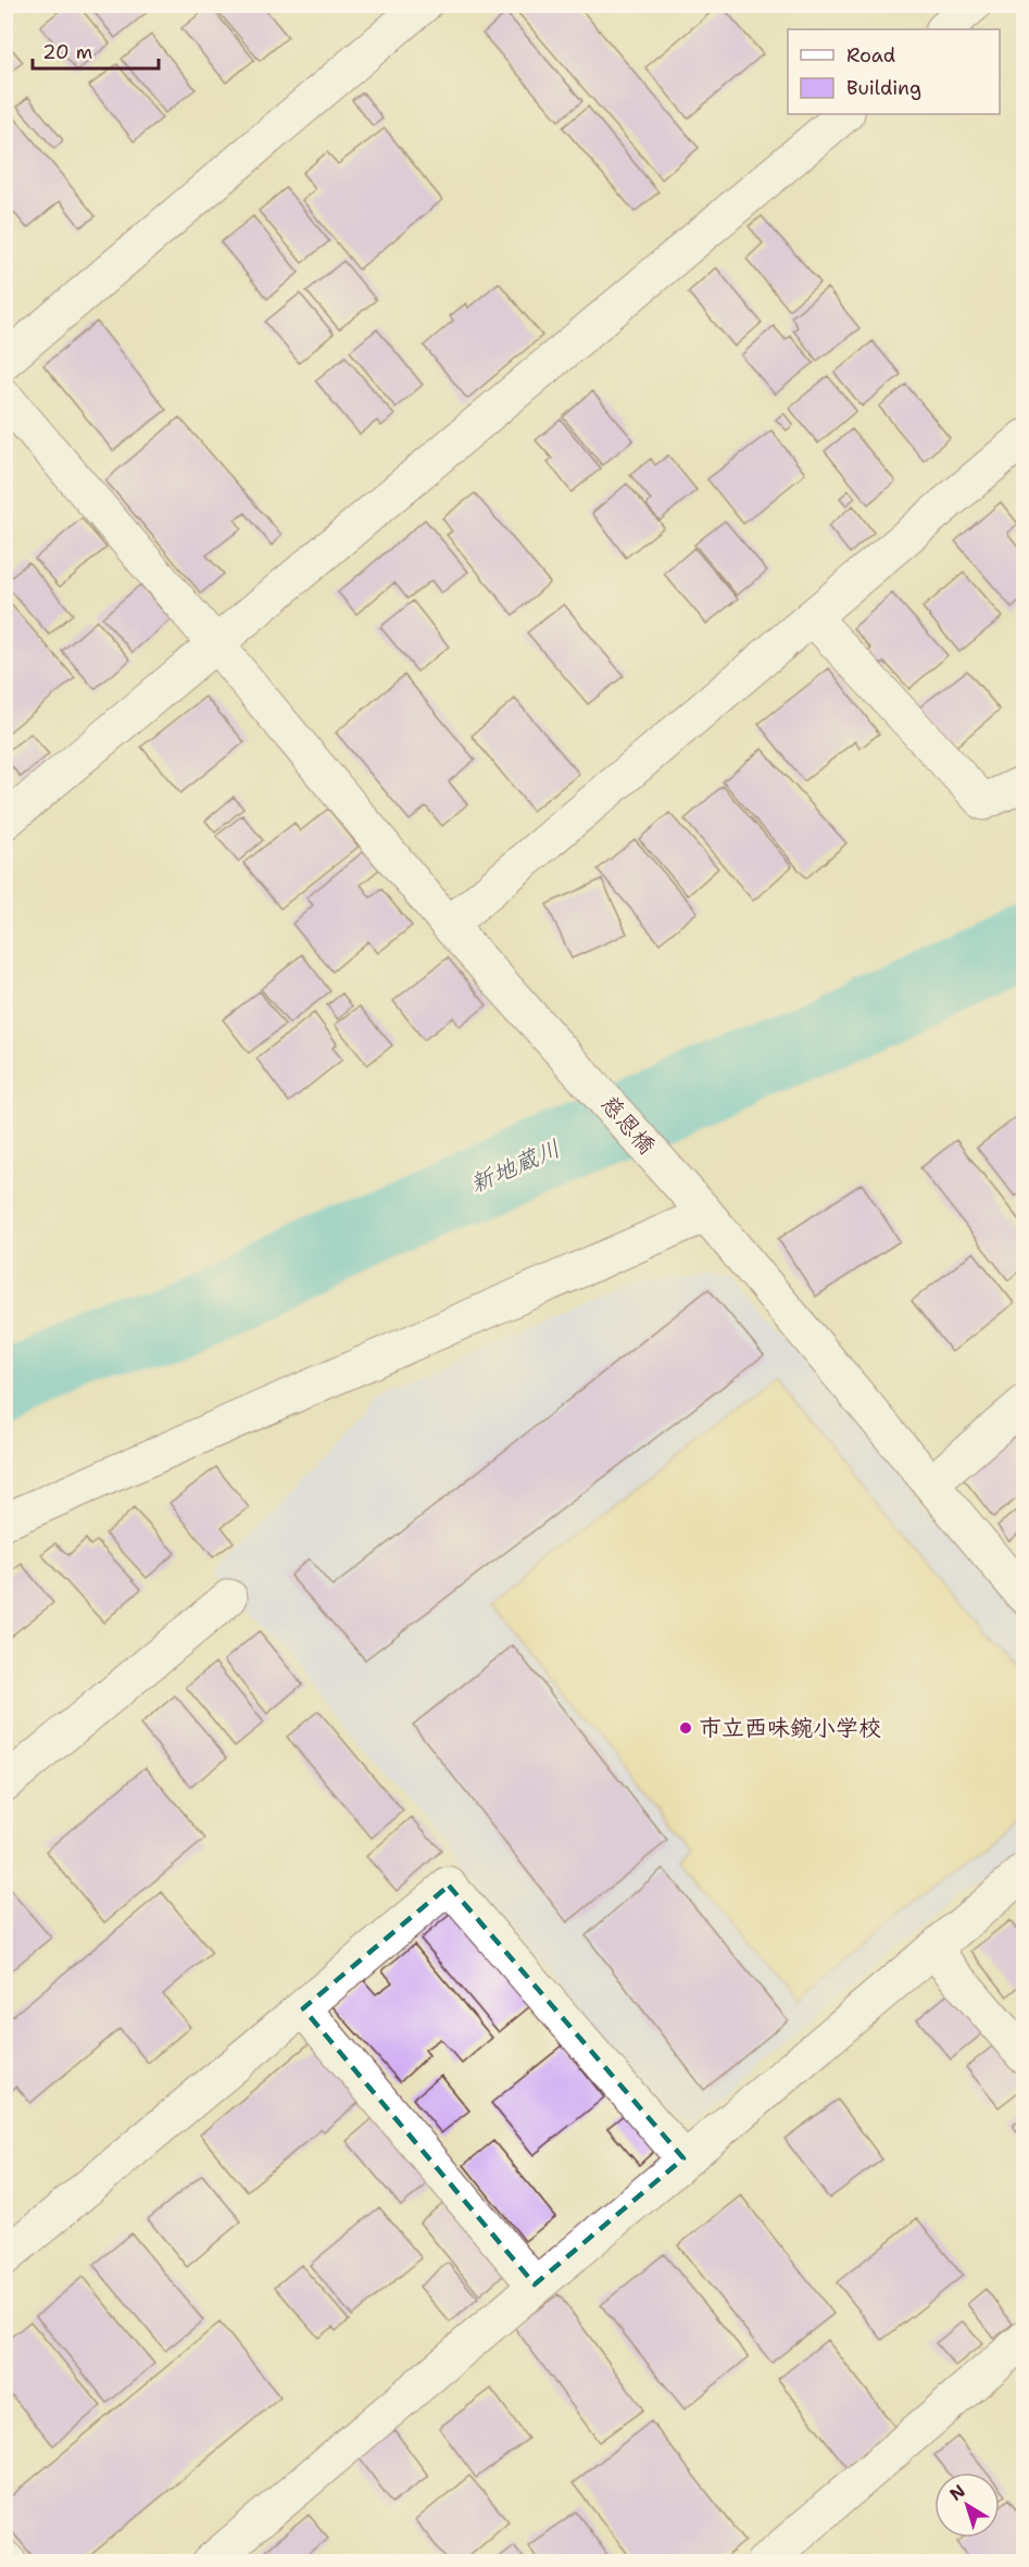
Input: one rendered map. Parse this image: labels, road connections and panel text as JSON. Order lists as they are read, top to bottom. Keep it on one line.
{"streets":{"street":["慈恩橋"]},"water":["新地蔵川"],"places":["市立西味鋺小学校"],"legend":["Road","Building"],"scale_bar":"20 m","north":"top left"}
